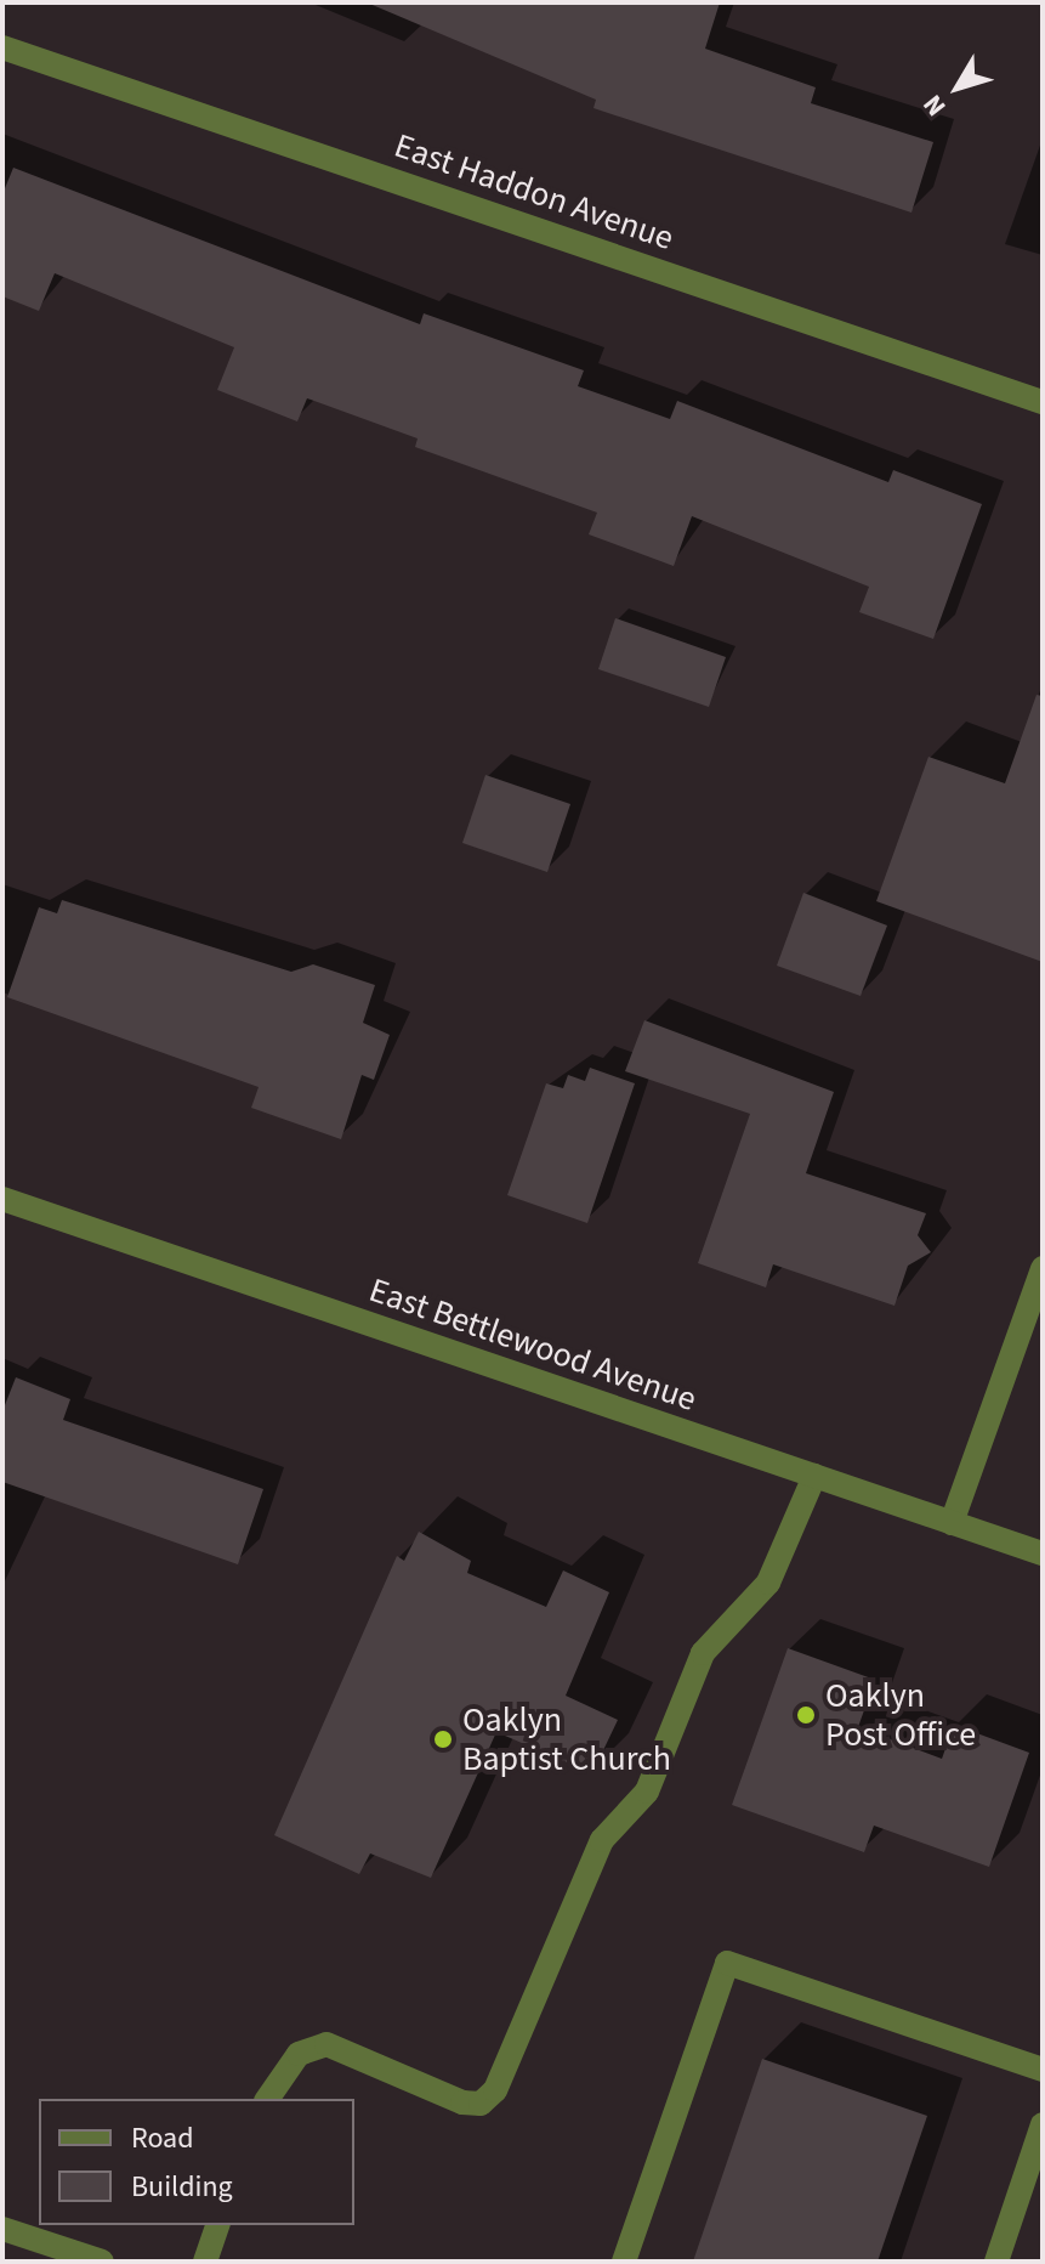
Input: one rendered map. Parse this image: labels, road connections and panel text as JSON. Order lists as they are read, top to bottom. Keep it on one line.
{"streets":{"street":["East Haddon Avenue","East Bettlewood Avenue"]},"places":["Oaklyn Post Office","Oaklyn Baptist Church"],"legend":["Road","Building"],"north":"bottom left"}
